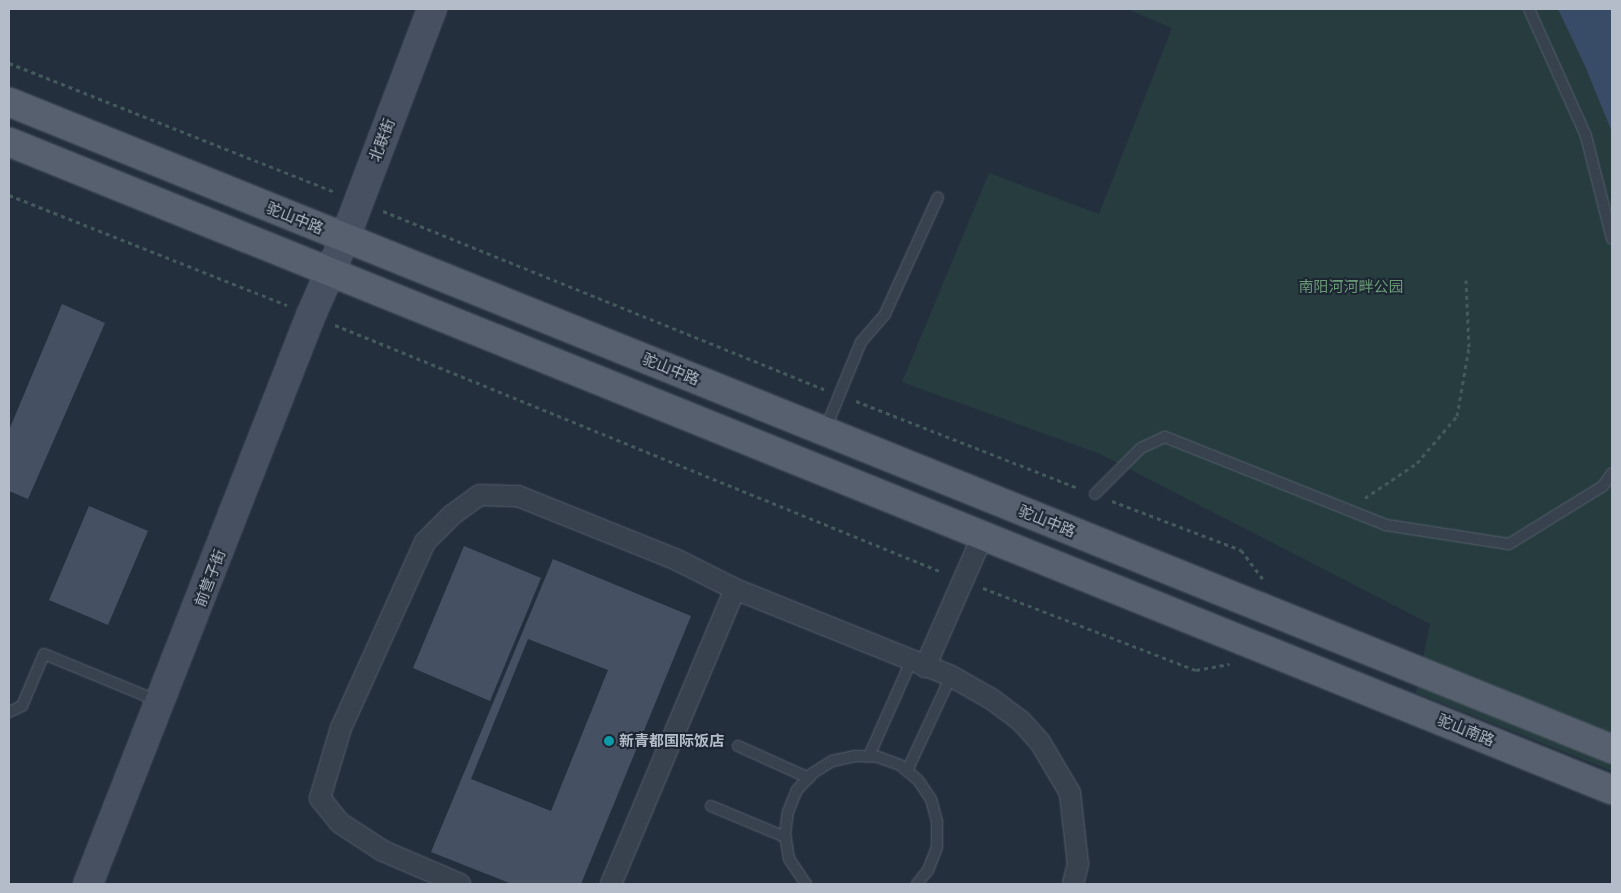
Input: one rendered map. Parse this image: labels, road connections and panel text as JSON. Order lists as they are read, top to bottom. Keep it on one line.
{"streets":{"main road":["驼山中路","驼山南路"],"street":["北联街","前营子街"]},"crossings":[["北联街","驼山中路"],["北联街","前营子街"]],"parks":["南阳河河畔公园"],"places":["新青都国际饭店"]}
